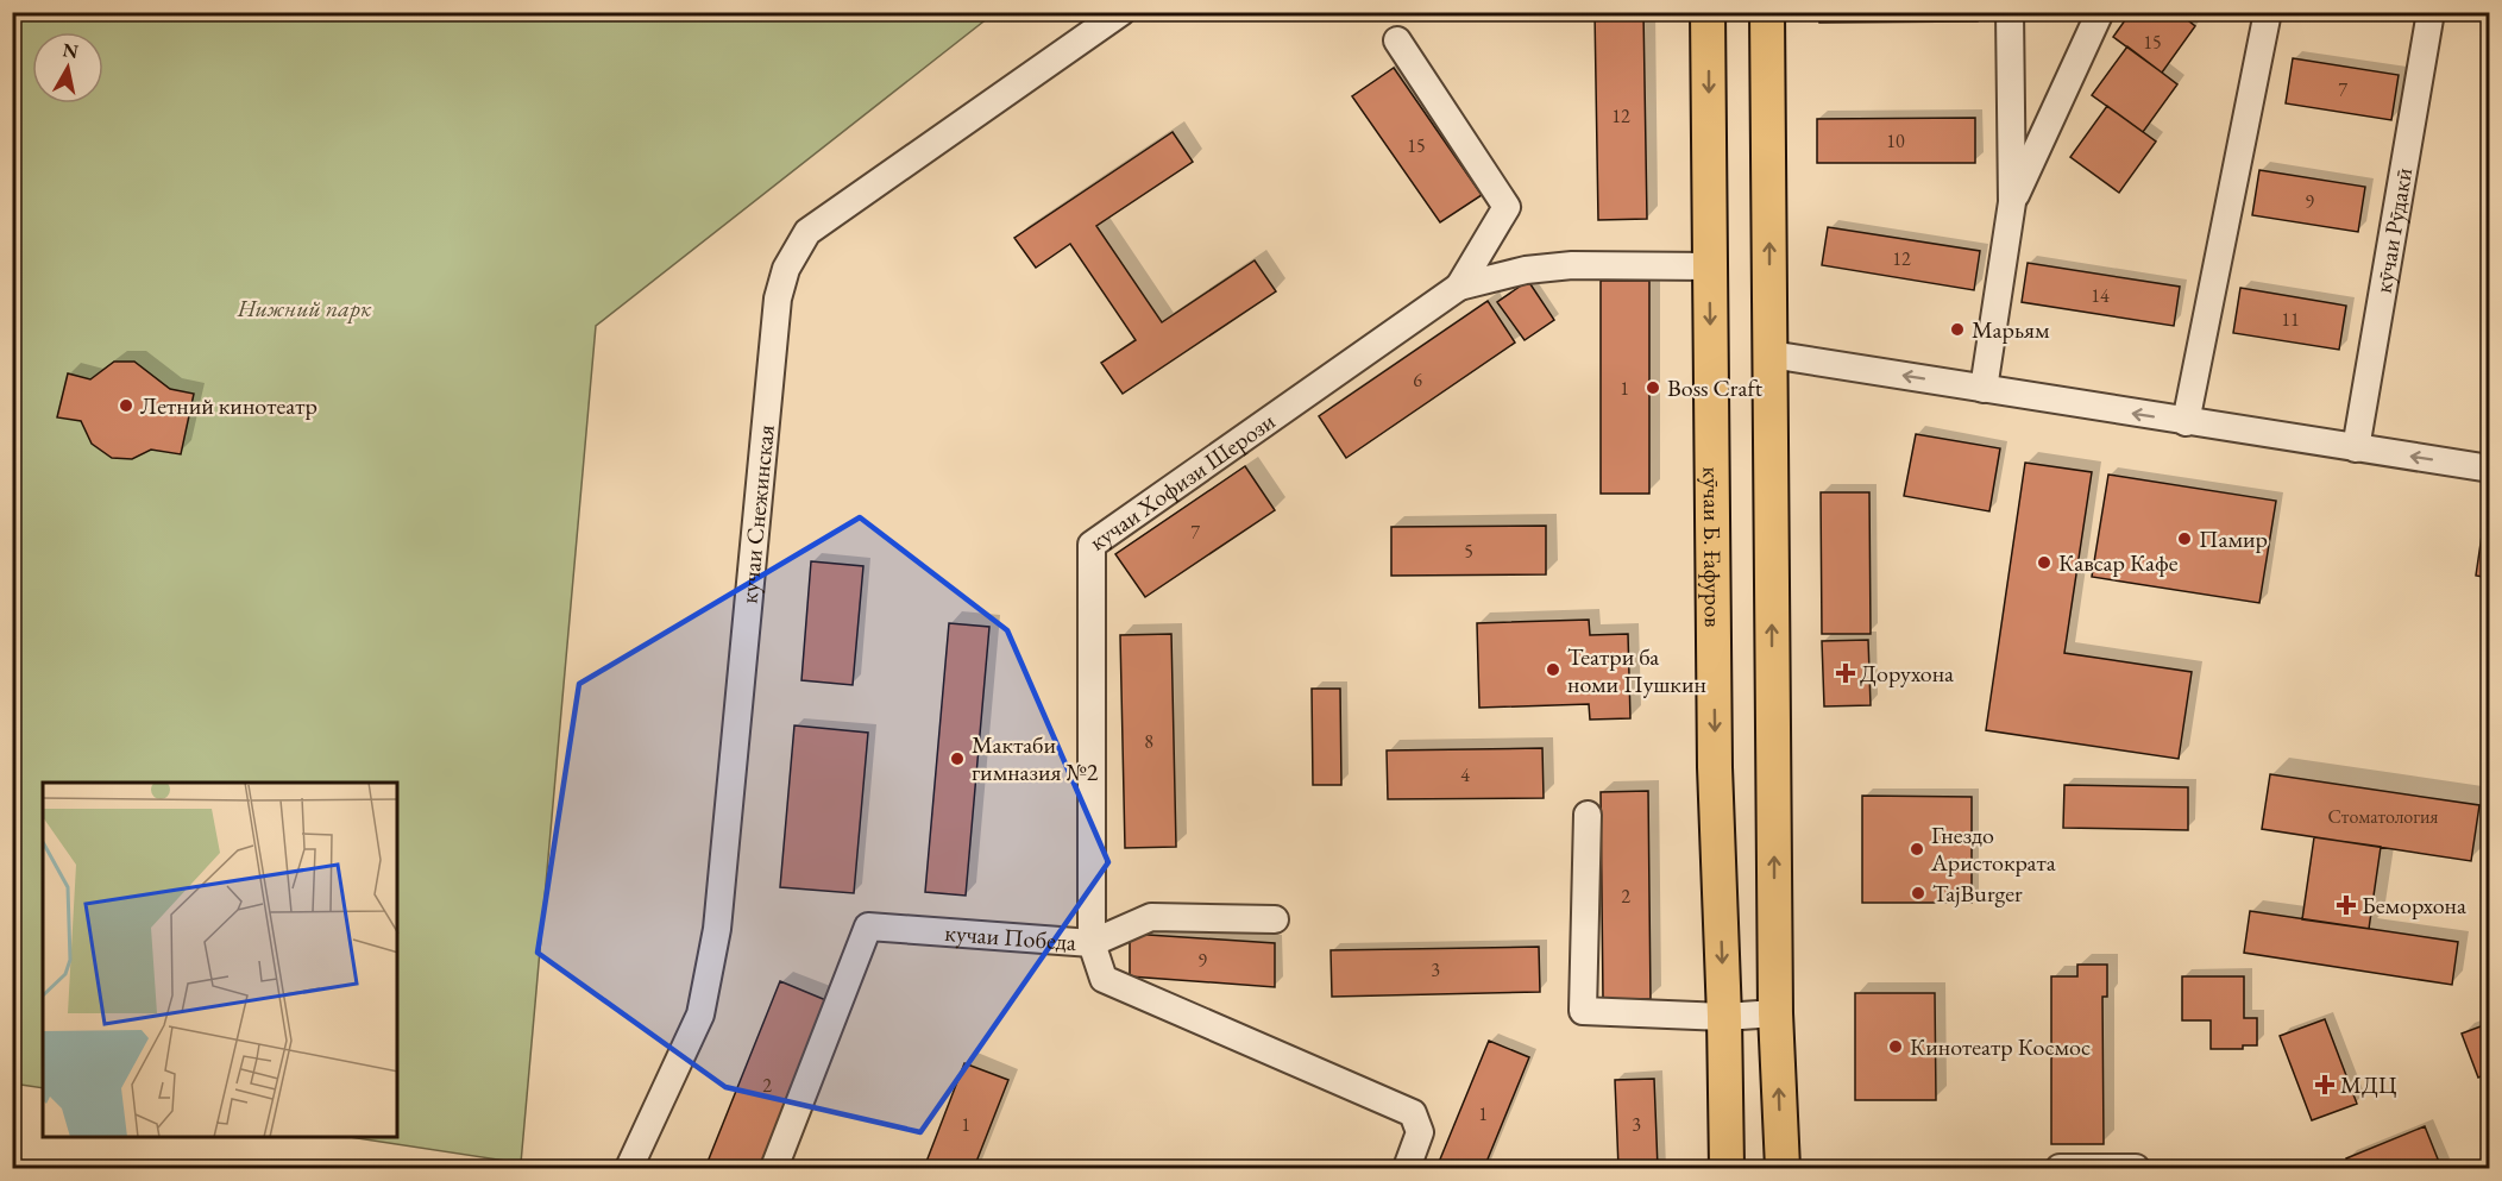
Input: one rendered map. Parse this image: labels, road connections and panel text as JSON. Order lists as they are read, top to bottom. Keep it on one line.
{"streets":{"main road":["кӯчаи Б. Ғафуров"],"street":["кӯчаи Рӯдакӣ","кучаи Хофизи Шерози","кучаи Снежинская","кучаи Победа"]},"crossings":[["кучаи Хофизи Шерози","кучаи Победа"]],"parks":["Нижний парк"],"places":{"other":["Марьям","Boss Craft","Летний кинотеатр","Памир","Кавсар Кафе","Театри ба номи Пушкин","Мактаби гимназия №2","Гнездо Аристократа","TajBurger","Кинотеатр Космос"],"health":["Дорухона","Беморхона","МДЦ"]},"house_numbers":["15","7","12","10","15","9","12","14","11","6","1","7","5","8","4","Стоматология","2","9","3","2","1","1","3"],"north":"top"}
